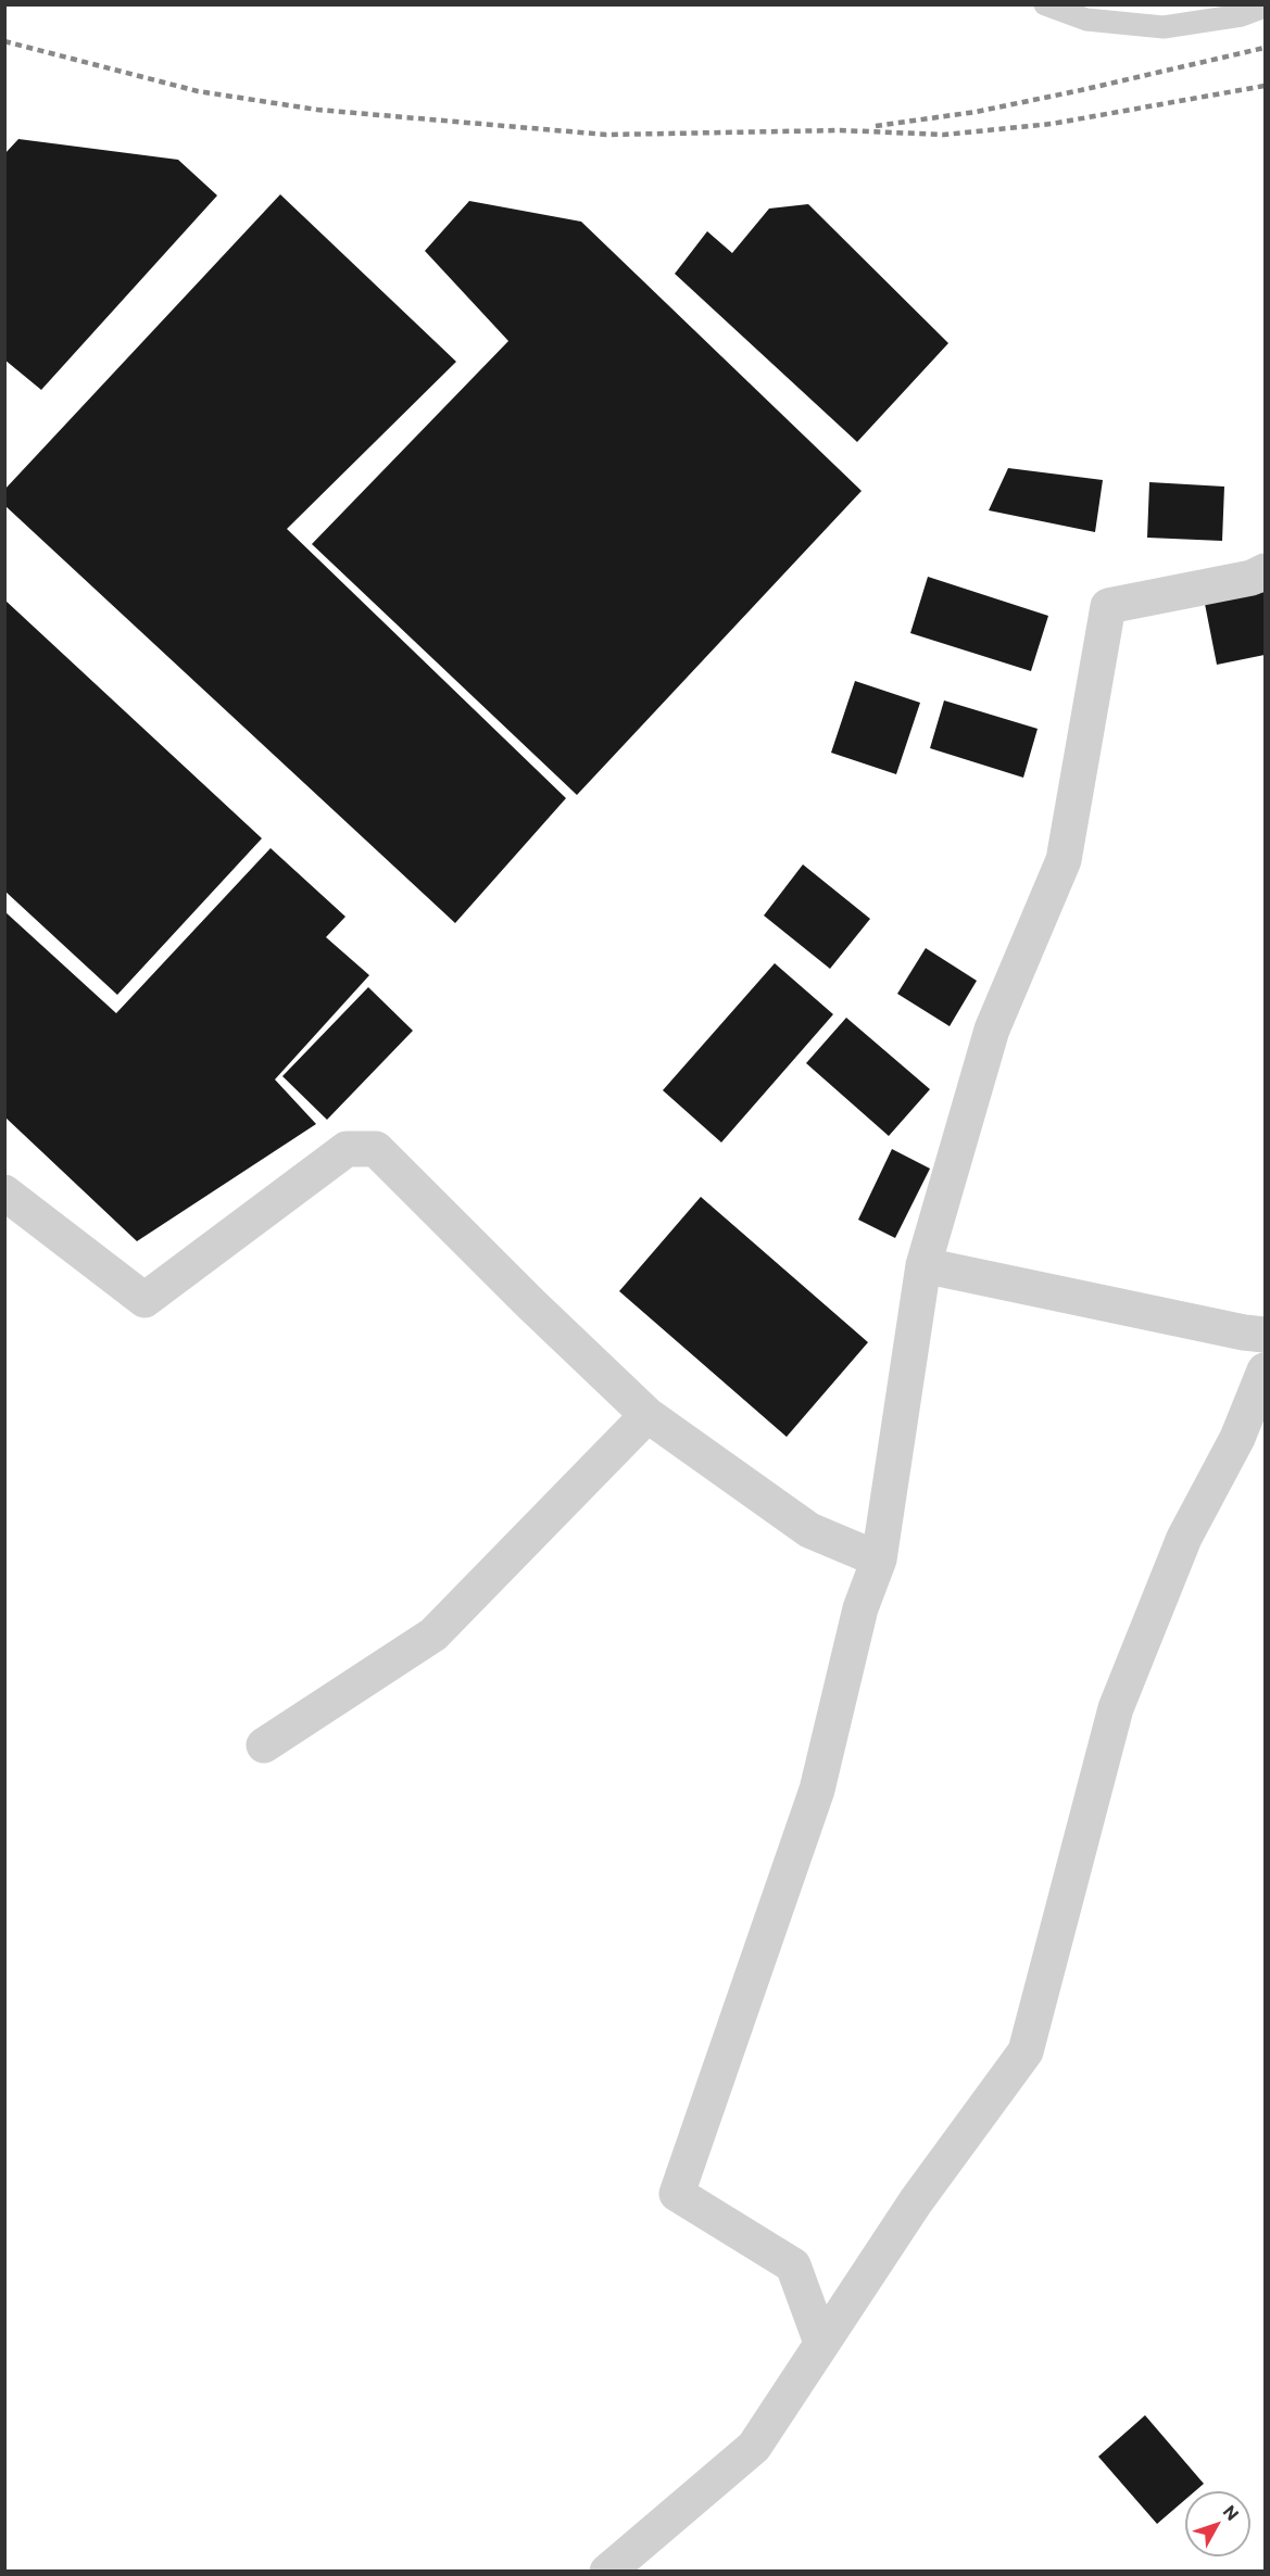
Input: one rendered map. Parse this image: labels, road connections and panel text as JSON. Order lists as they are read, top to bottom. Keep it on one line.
{"north":"top right"}
